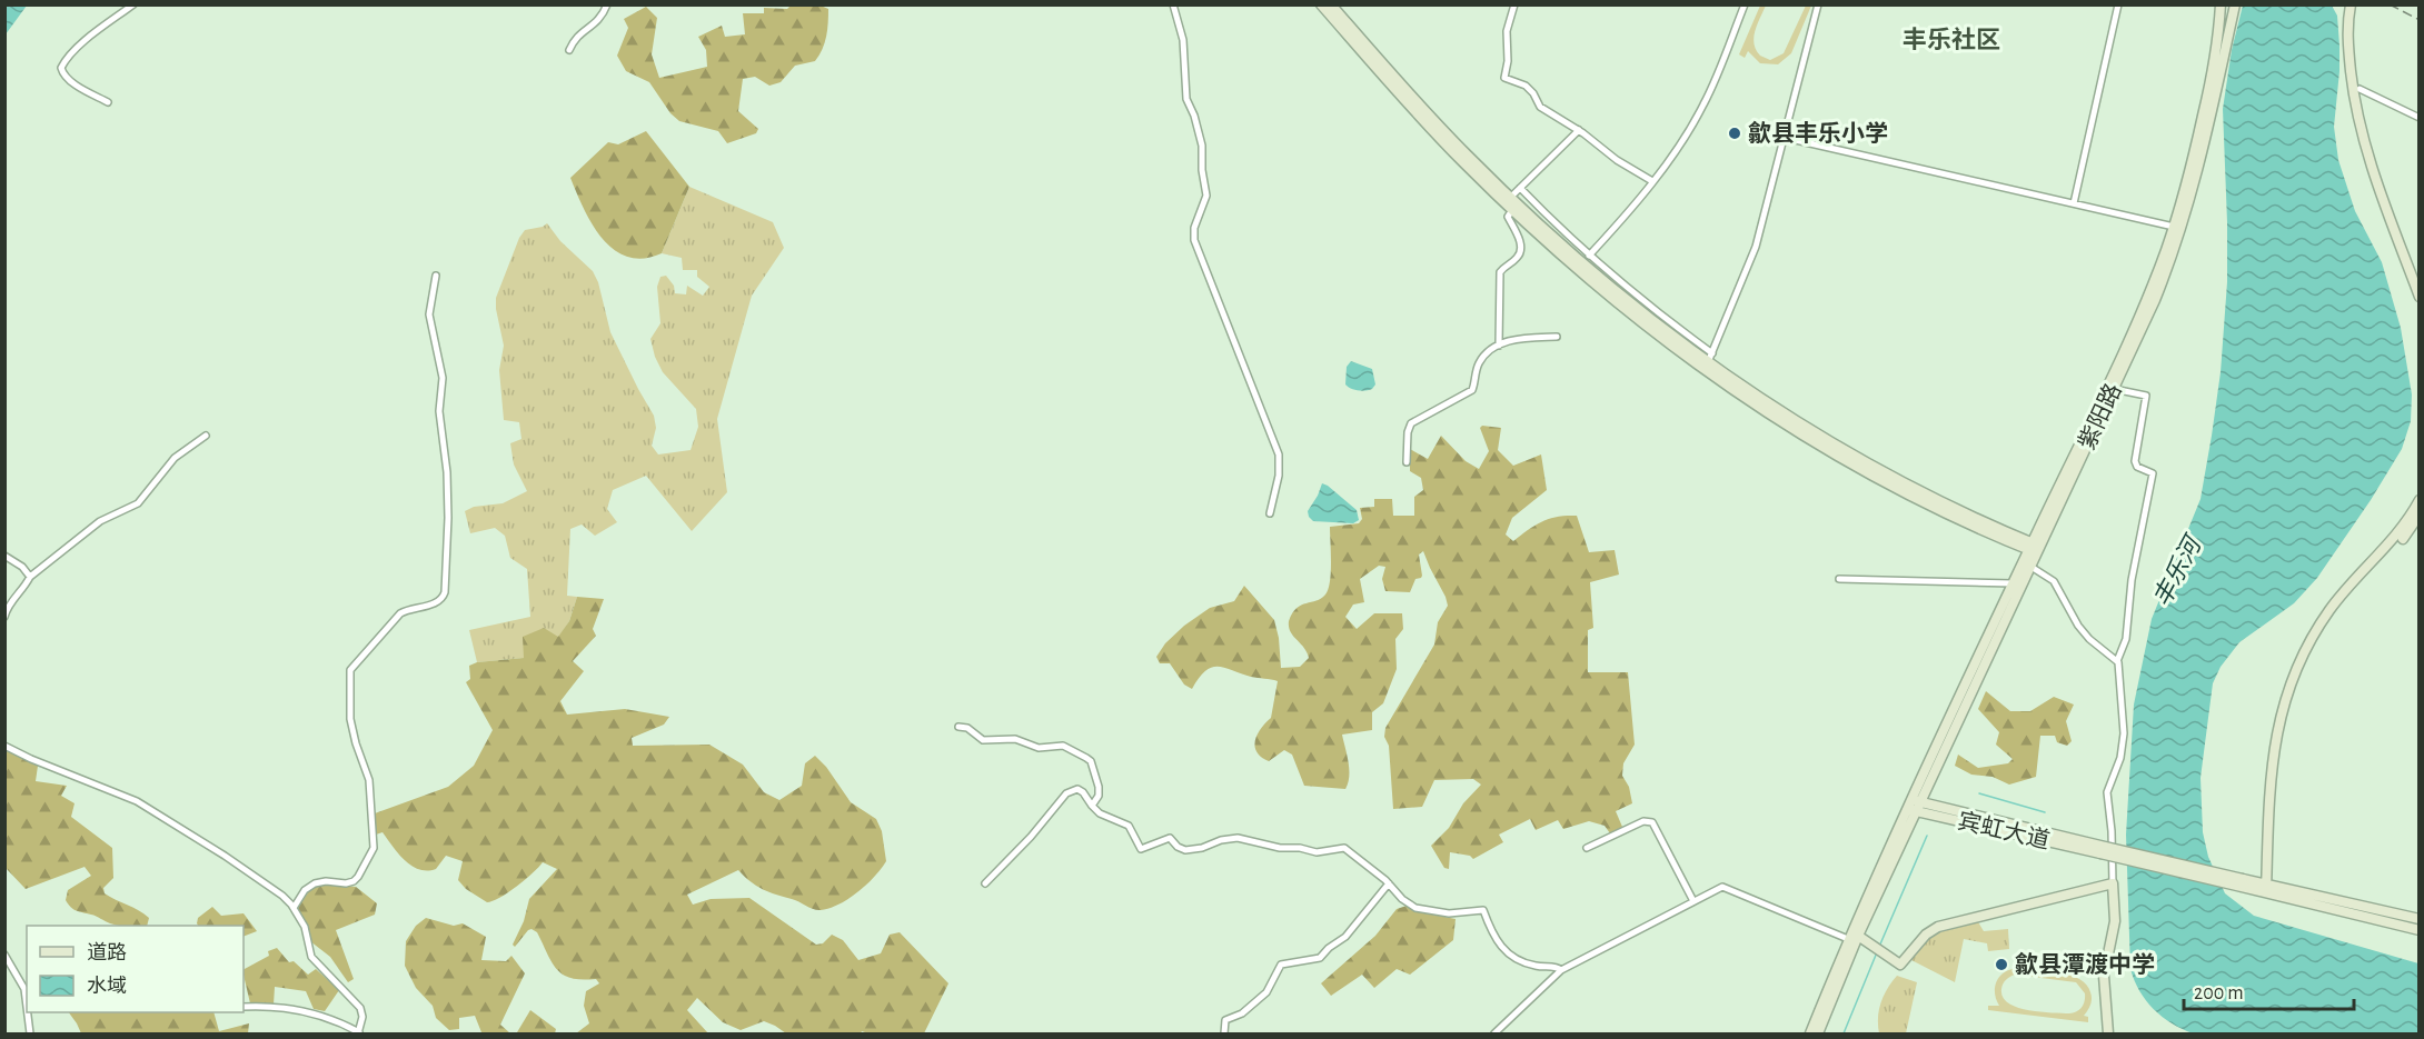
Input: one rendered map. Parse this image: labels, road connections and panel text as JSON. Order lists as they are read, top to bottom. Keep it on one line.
{"streets":{"main road":["紫阳路","宾虹大道"]},"crossings":[["紫阳路","宾虹大道"]],"districts":["丰乐社区"],"water":["丰乐河"],"places":["歙县丰乐小学","歙县潭渡中学"],"legend":["道路","水域"],"scale_bar":"200 m"}
